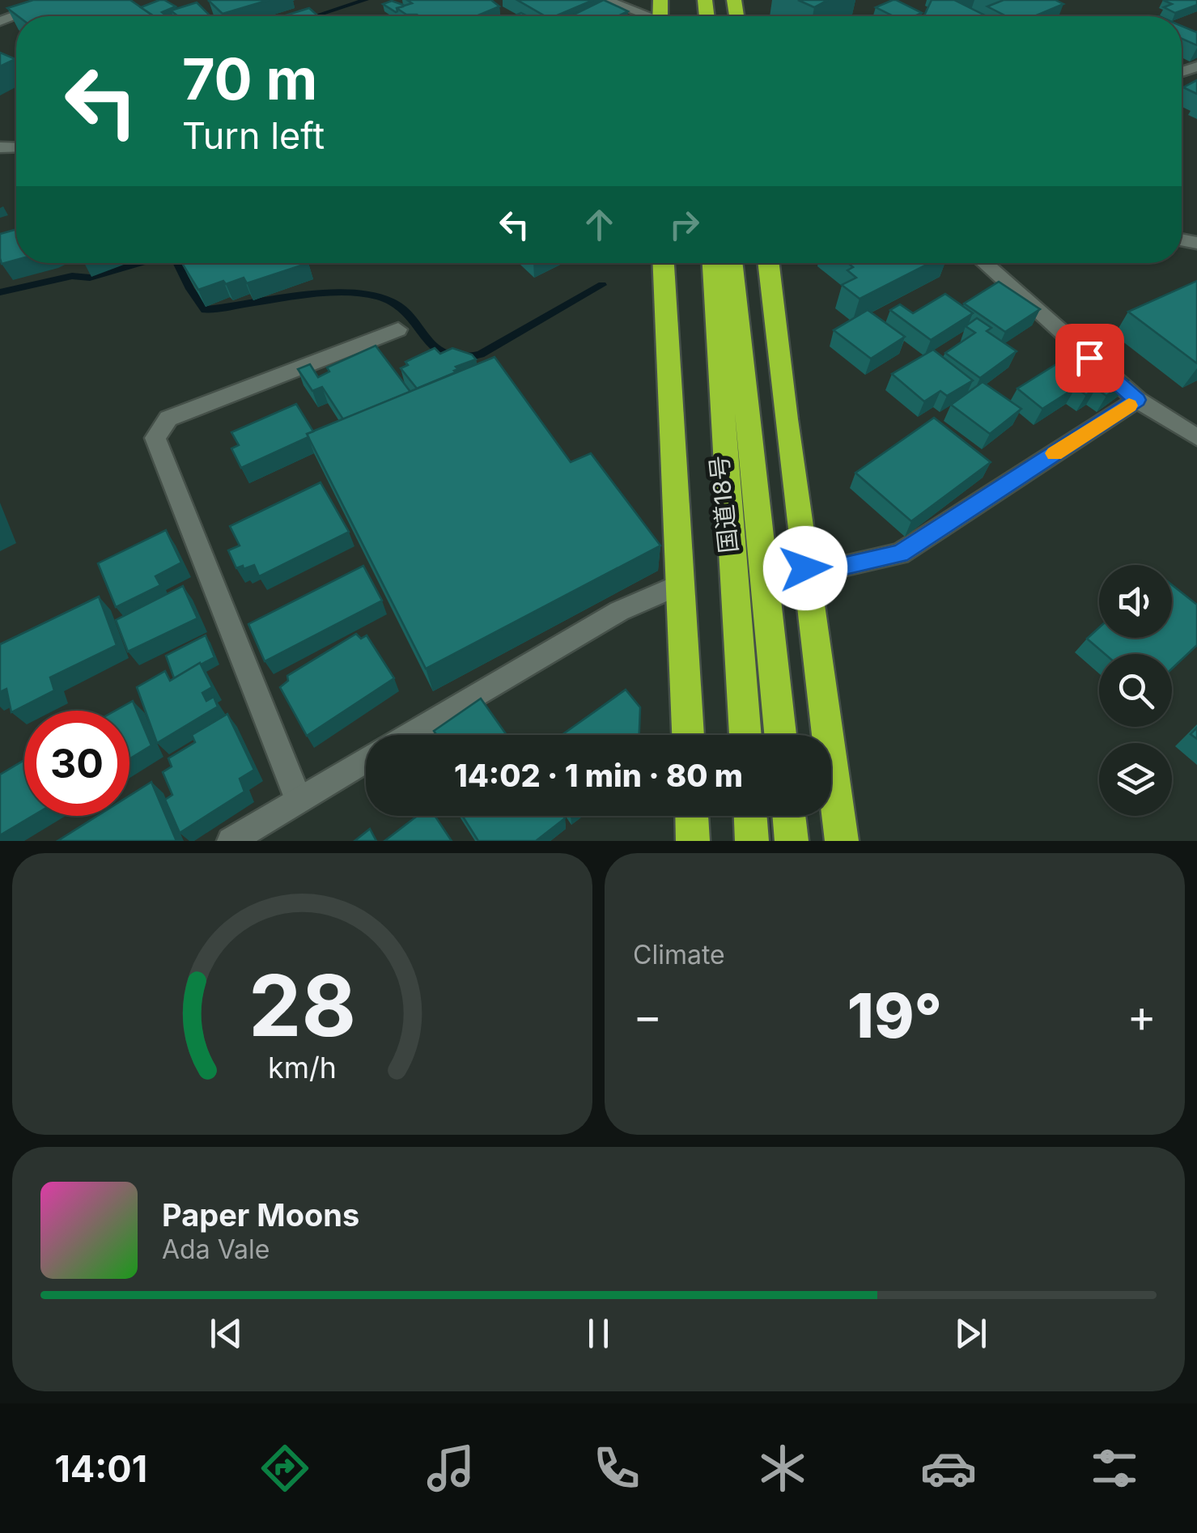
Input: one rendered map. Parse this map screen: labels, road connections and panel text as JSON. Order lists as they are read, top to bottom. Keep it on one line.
{"streets":{"highway":["国道18号"]},"page":{"turn":["70 m","Turn left"],"limit":"30","trip":"14:02 · 1 min · 80 m","tile":"Climate","heat":["−","19°","+"],"song":["Paper Moons","Ada Vale"],"tabs":"14:01","gauge":["28","km/h"]}}
